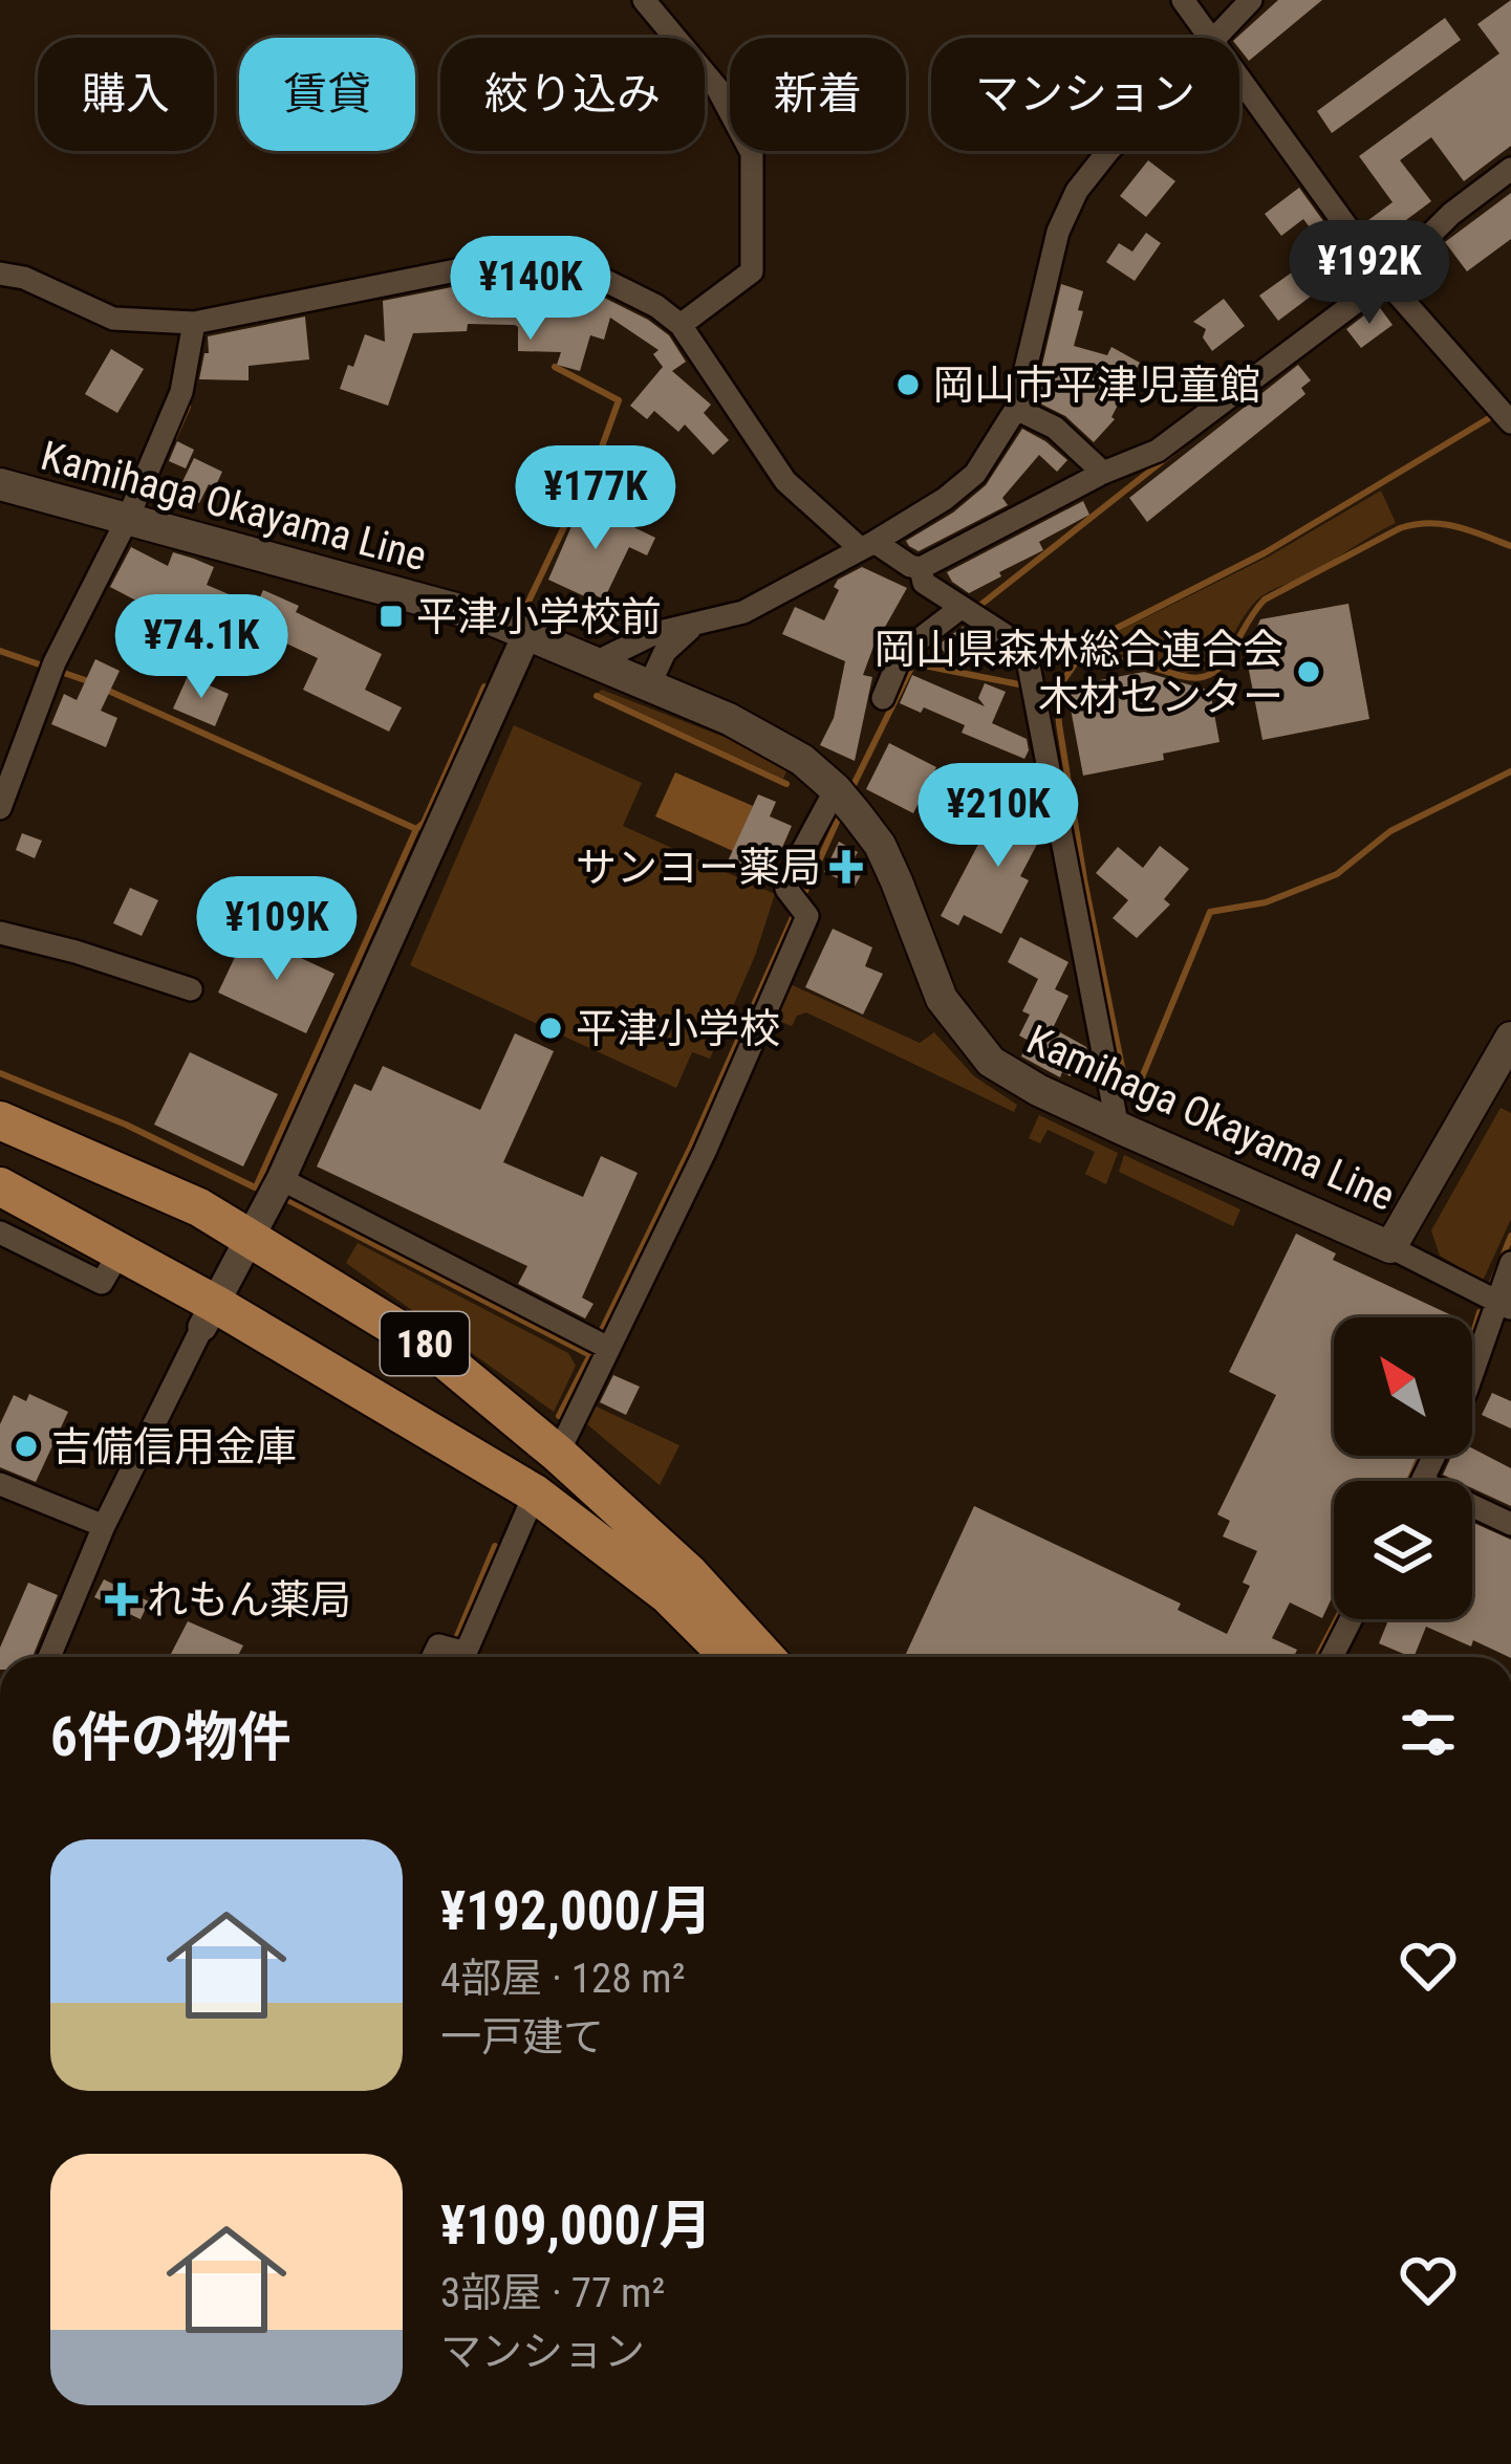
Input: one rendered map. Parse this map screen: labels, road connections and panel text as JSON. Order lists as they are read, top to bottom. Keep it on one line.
{"streets":{"highway":["180"],"main road":["Kamihaga Okayama Line"]},"places":{"other":["岡山市平津児童館","岡山県森林総合連合会 木材センター","平津小学校","吉備信用金庫"],"transit":["平津小学校前"],"health":["サンヨー薬局","れもん薬局"]},"north":"top left","page":{"chip":["購入","賃貸","絞り込み","新着","マンション"],"price":["¥192K","¥140K","¥177K","¥74.1K","¥210K","¥109K"],"heading":"6件の物件","list":[{"name":"¥192,000/月","note":"4部屋 · 128 m² · 一戸建て"},{"name":"¥109,000/月","note":"3部屋 · 77 m² · マンション"}]}}
